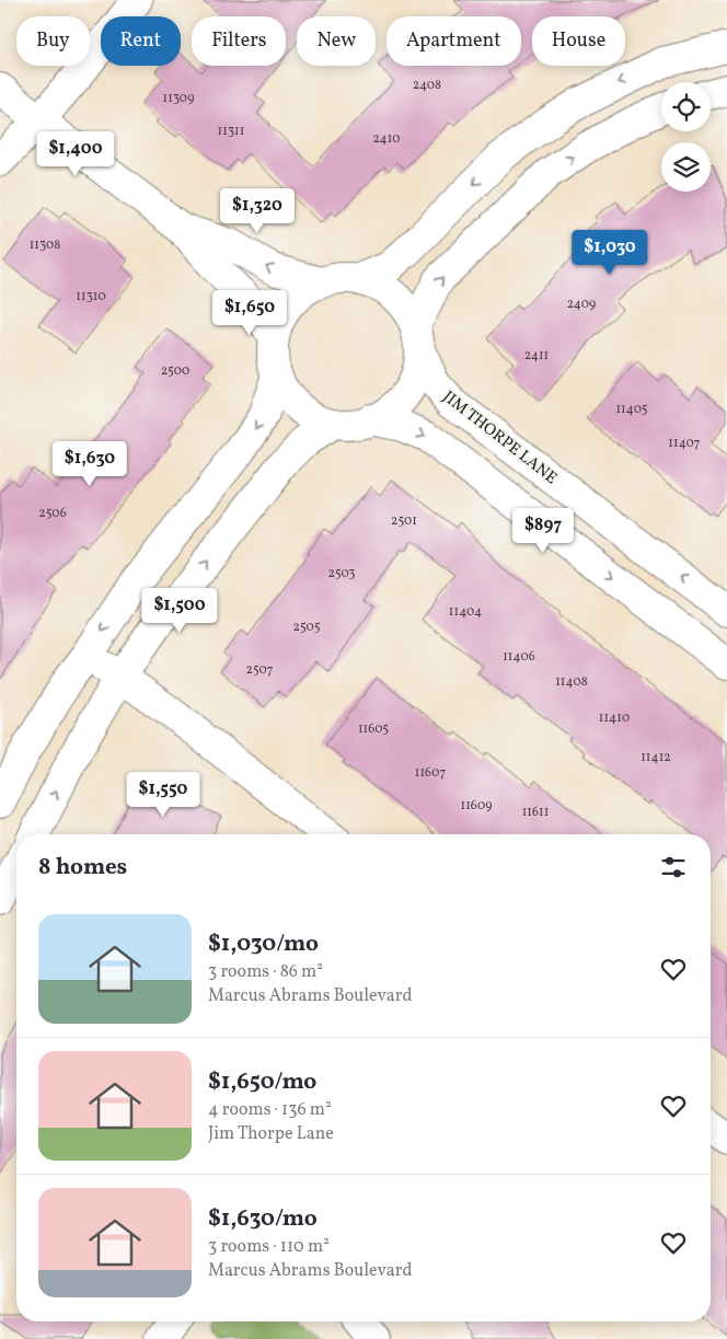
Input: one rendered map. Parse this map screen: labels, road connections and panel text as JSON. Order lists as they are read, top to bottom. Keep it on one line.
{"streets":{"street":["JIM THORPE LANE"]},"house_numbers":["2408","11309","11311","2410","11308","11310","2409","2411","2500","11405","11407","2506","2501","2503","11404","2505","11406","2507","11408","11410","11605","11412","11607","11609","11611"],"page":{"chip":["Buy","Rent","Filters","New","Apartment","House"],"price":["$1,400","$1,320","$1,030","$1,650","$1,630","$897","$1,500","$1,550"],"heading":"8 homes","list":[{"name":"$1,030/mo","note":"3 rooms · 86 m² · Marcus Abrams Boulevard"},{"name":"$1,650/mo","note":"4 rooms · 136 m² · Jim Thorpe Lane"},{"name":"$1,630/mo","note":"3 rooms · 110 m² · Marcus Abrams Boulevard"}]}}
